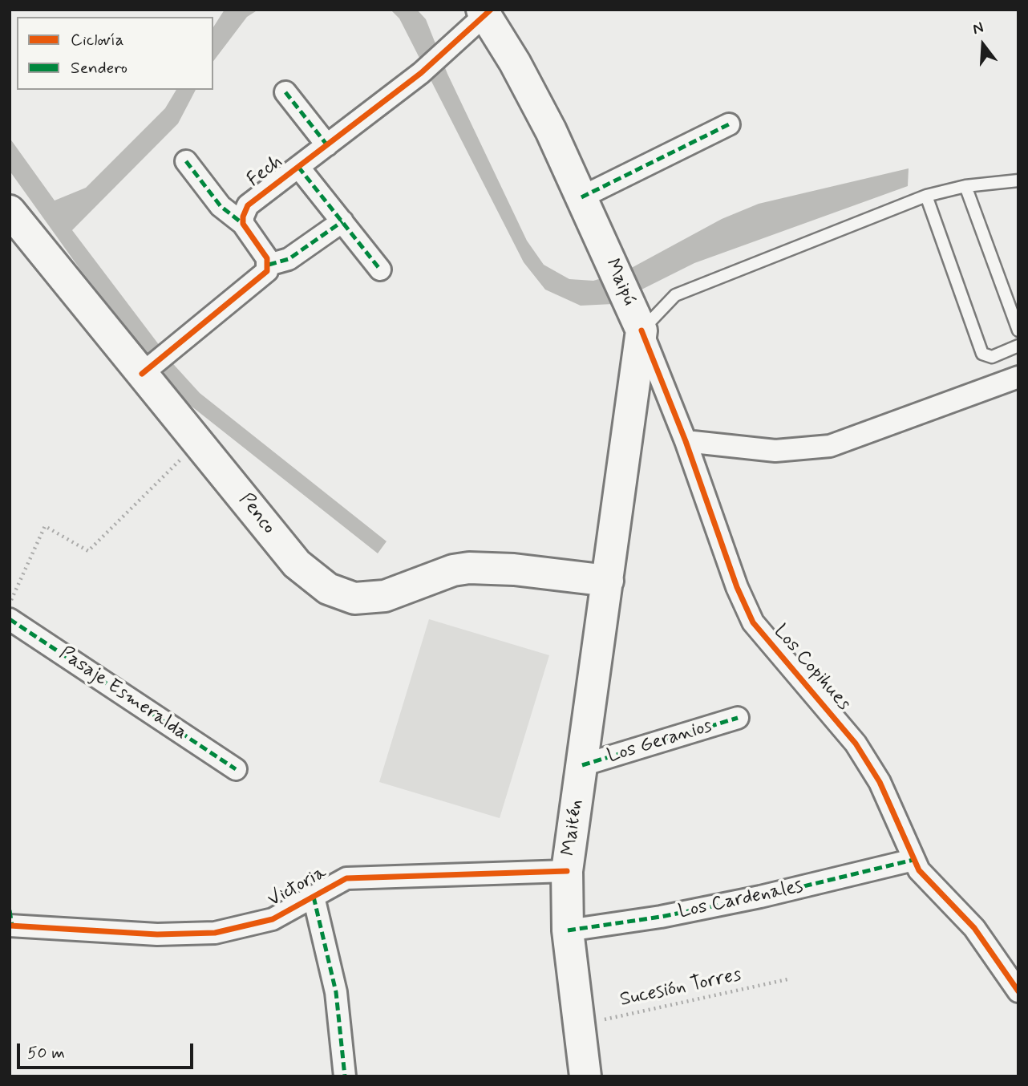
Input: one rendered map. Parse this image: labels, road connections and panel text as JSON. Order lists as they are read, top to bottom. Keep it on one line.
{"streets":{"main road":["Maipú","Penco","Maitén"],"street":["Fech","Los Copihues","Pasaje Esmeralda","Los Geranios","Victoria","Los Cardenales"],"path":["Sucesión Torres"]},"crossings":[["Fech","Maipú"],["Maipú","Penco"],["Maipú","Los Copihues"],["Maipú","Maitén"],["Penco","Maitén"],["Los Copihues","Los Cardenales"],["Los Geranios","Maitén"],["Maitén","Victoria"],["Maitén","Los Cardenales"],["Maitén","Sucesión Torres"]],"legend":["Ciclovía","Sendero"],"scale_bar":"50 m","north":"top"}
